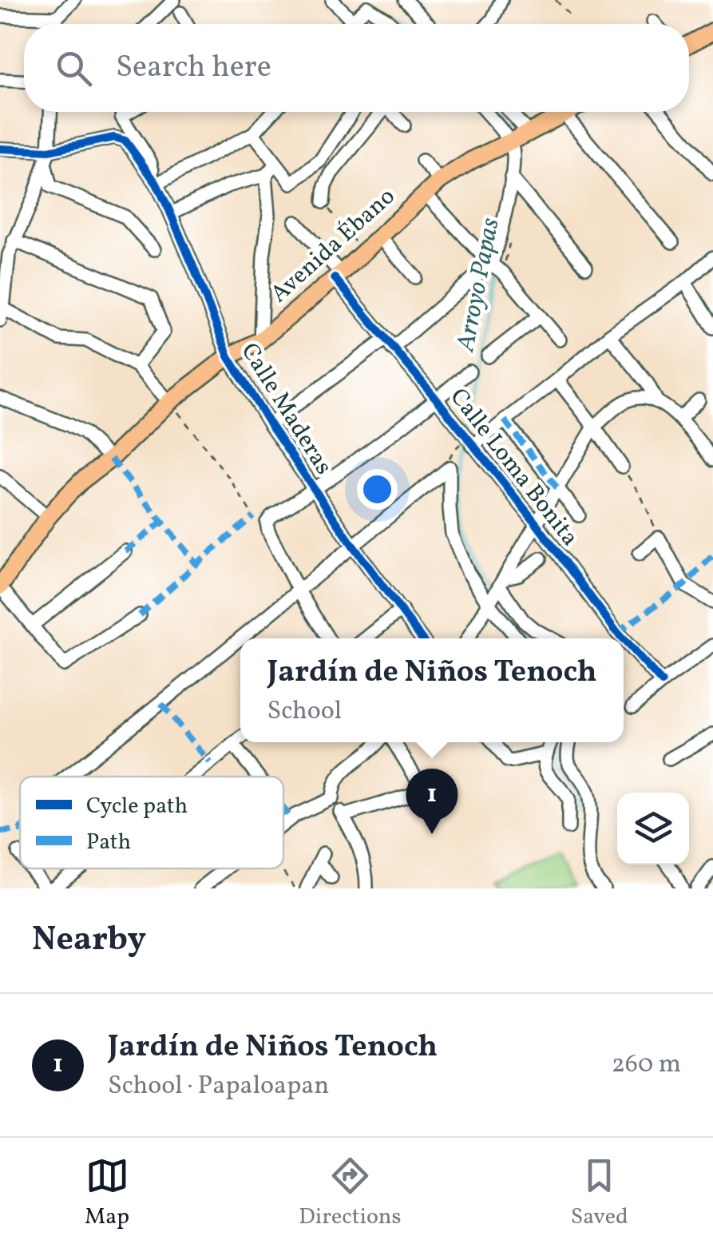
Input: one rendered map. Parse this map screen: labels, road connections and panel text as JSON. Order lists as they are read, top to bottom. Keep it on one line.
{"streets":{"main road":["Avenida Ébano"],"street":["Calle Maderas","Calle Loma Bonita"]},"crossings":[["Avenida Ébano","Calle Maderas"],["Avenida Ébano","Calle Loma Bonita"]],"water":["Arroyo Papas"],"legend":["Cycle path","Path"],"page":{"search":"Search here","popup":["Jardín de Niños Tenoch","School"],"pins":"1","heading":"Nearby","list":[{"mark":"1","name":"Jardín de Niños Tenoch","note":"School · Papaloapan","value":"260 m"}],"nav":["Map","Directions","Saved"]}}
